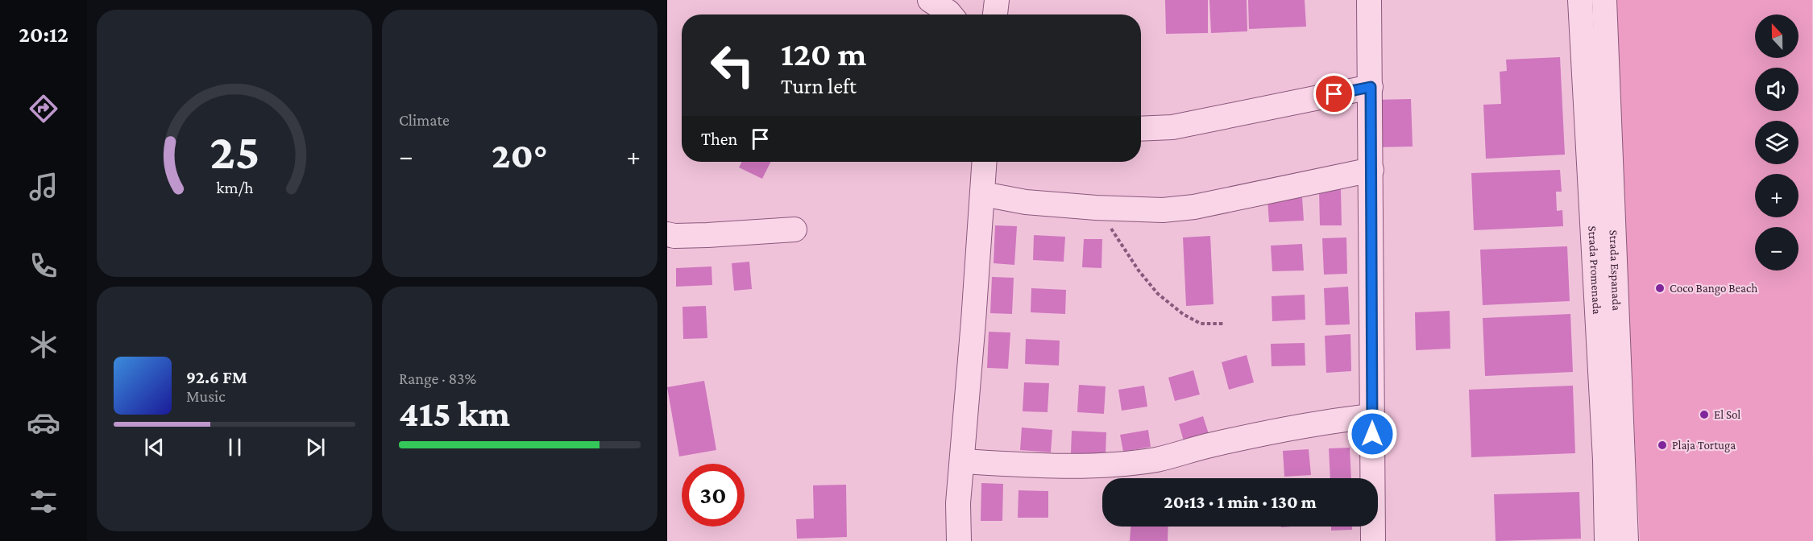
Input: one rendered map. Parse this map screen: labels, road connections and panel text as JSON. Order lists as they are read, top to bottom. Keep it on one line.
{"streets":{"street":["Strada Promenada","Strada Espanada"]},"places":["Coco Bango Beach","El Sol","Plaja Tortuga"],"north":"top","page":{"tabs":"20:12","tile":["Climate",["Range · 83%","415 km"]],"map_buttons":["+","−"],"turn":["120 m","Turn left"],"then":"Then","heat":["−","20°","+"],"song":["92.6 FM","Music"],"limit":"30","trip":"20:13 · 1 min · 130 m","gauge":["25","km/h"]}}
